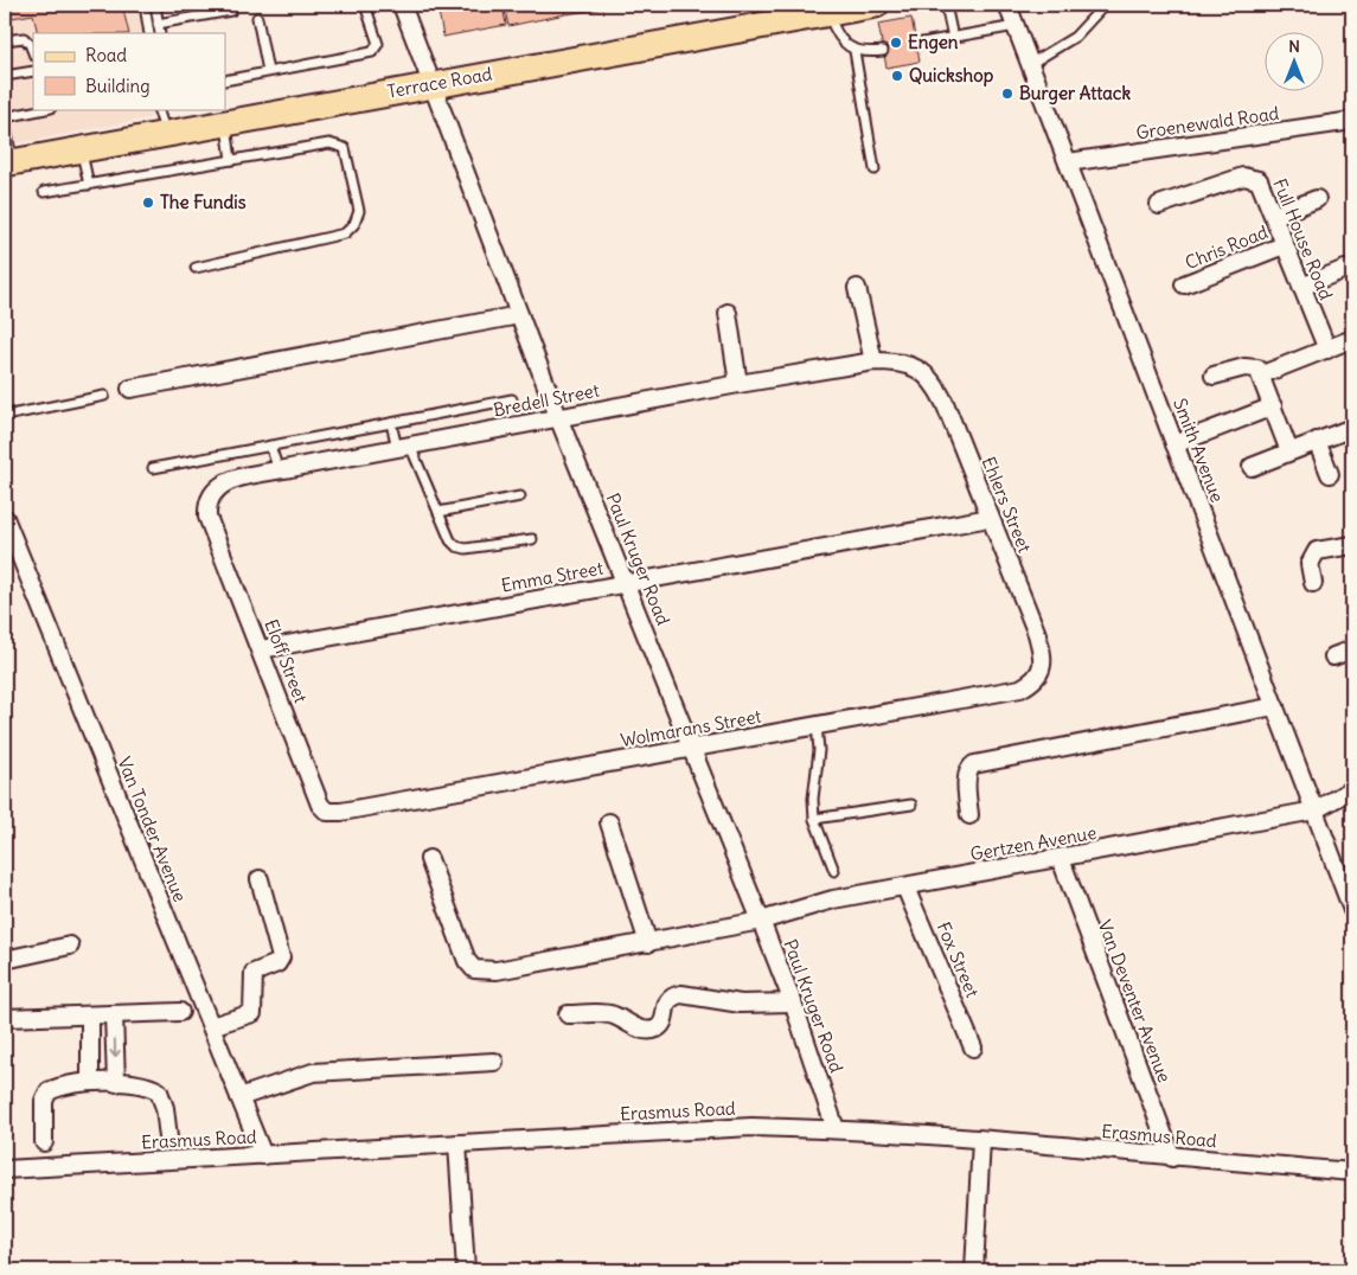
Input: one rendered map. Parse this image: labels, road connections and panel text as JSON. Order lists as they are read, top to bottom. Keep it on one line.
{"streets":{"main road":["Terrace Road"],"street":["Groenewald Road","Full House Road","Chris Road","Bredell Street","Smith Avenue","Ehlers Street","Paul Kruger Road","Emma Street","Eloff Street","Wolmarans Street","Van Tonder Avenue","Gertzen Avenue","Fox Street","Van Deventer Avenue","Erasmus Road"]},"crossings":[["Terrace Road","Paul Kruger Road"],["Groenewald Road","Smith Avenue"],["Full House Road","Chris Road"],["Bredell Street","Ehlers Street"],["Bredell Street","Paul Kruger Road"],["Bredell Street","Eloff Street"],["Smith Avenue","Gertzen Avenue"],["Ehlers Street","Emma Street"],["Ehlers Street","Wolmarans Street"],["Paul Kruger Road","Emma Street"],["Paul Kruger Road","Wolmarans Street"],["Paul Kruger Road","Gertzen Avenue"],["Paul Kruger Road","Erasmus Road"],["Emma Street","Eloff Street"],["Eloff Street","Wolmarans Street"],["Van Tonder Avenue","Erasmus Road"],["Gertzen Avenue","Fox Street"],["Gertzen Avenue","Van Deventer Avenue"],["Van Deventer Avenue","Erasmus Road"]],"places":["Engen","Quickshop","Burger Attack","The Fundis"],"legend":["Road","Building"],"north":"top"}
